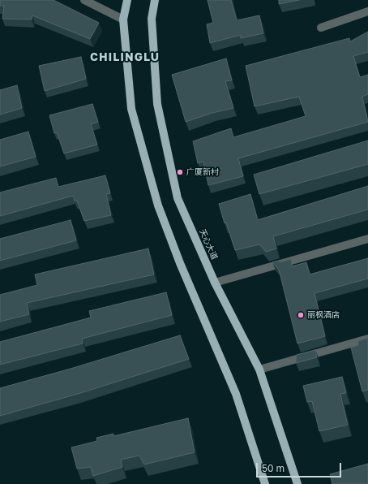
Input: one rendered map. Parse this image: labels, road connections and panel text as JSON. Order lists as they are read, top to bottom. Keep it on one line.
{"streets":{"main road":["天心大道"]},"districts":["CHILINGLU"],"places":["广厦新村","丽枫酒店"],"scale_bar":"50 m"}
